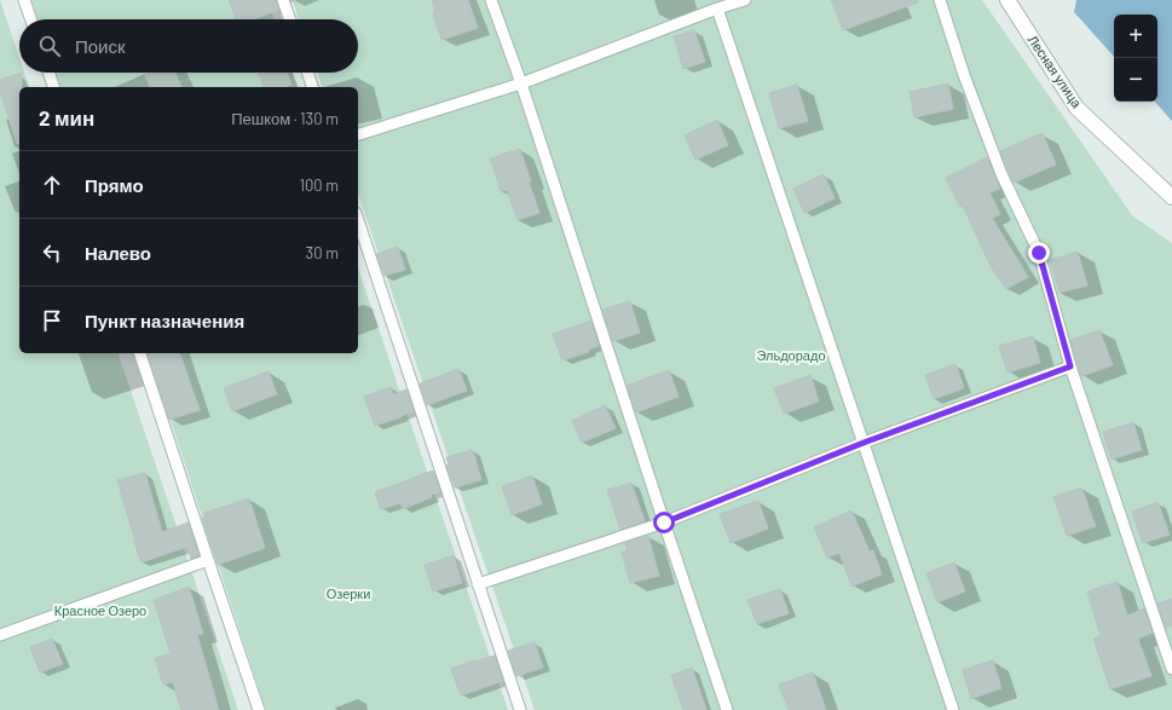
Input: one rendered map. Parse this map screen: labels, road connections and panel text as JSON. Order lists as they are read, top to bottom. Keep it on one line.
{"streets":{"street":["Лесная улица"]},"parks":["Эльдорадо","Озерки","Красное Озеро"],"page":{"map_buttons":["+","−"],"search":"Поиск","heading":["2 мин","Пешком · 130 m"],"list":[["Прямо","100 m"],["Налево","30 m"],"Пункт назначения"]}}
